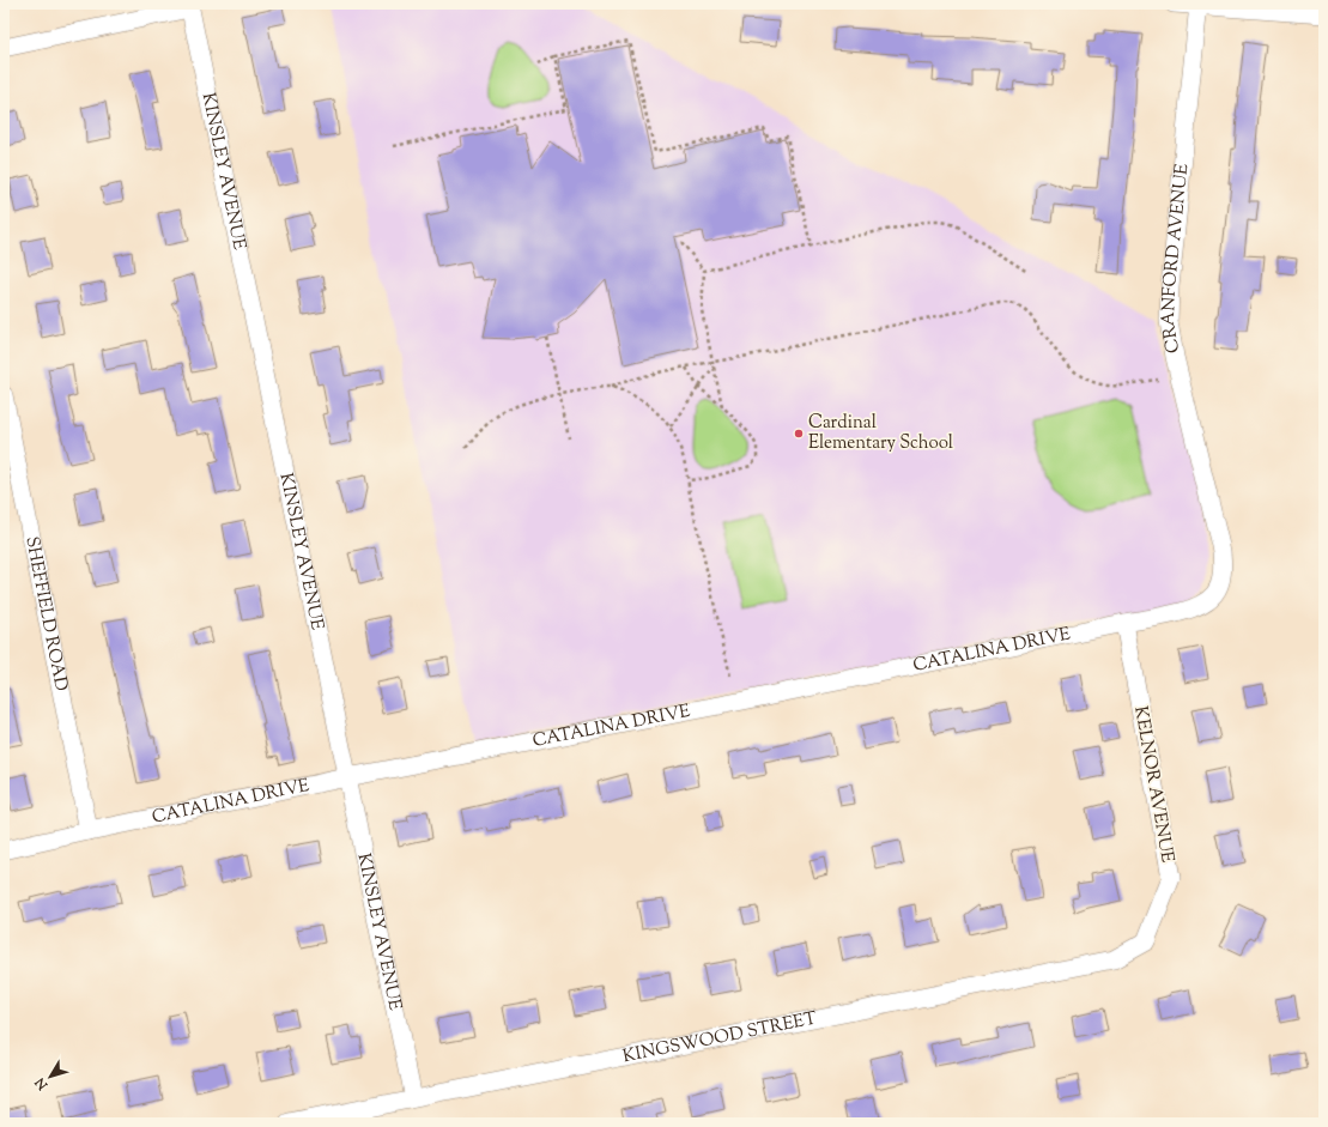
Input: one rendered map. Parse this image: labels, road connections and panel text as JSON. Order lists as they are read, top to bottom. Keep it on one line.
{"streets":{"street":["KINSLEY AVENUE","CRANFORD AVENUE","SHEFFIELD ROAD","CATALINA DRIVE","KELNOR AVENUE","KINGSWOOD STREET"]},"crossings":[["KINSLEY AVENUE","CATALINA DRIVE"],["KINSLEY AVENUE","KINGSWOOD STREET"],["CRANFORD AVENUE","CATALINA DRIVE"],["SHEFFIELD ROAD","CATALINA DRIVE"],["CATALINA DRIVE","KELNOR AVENUE"],["KELNOR AVENUE","KINGSWOOD STREET"]],"places":["Cardinal Elementary School"],"north":"bottom left"}
